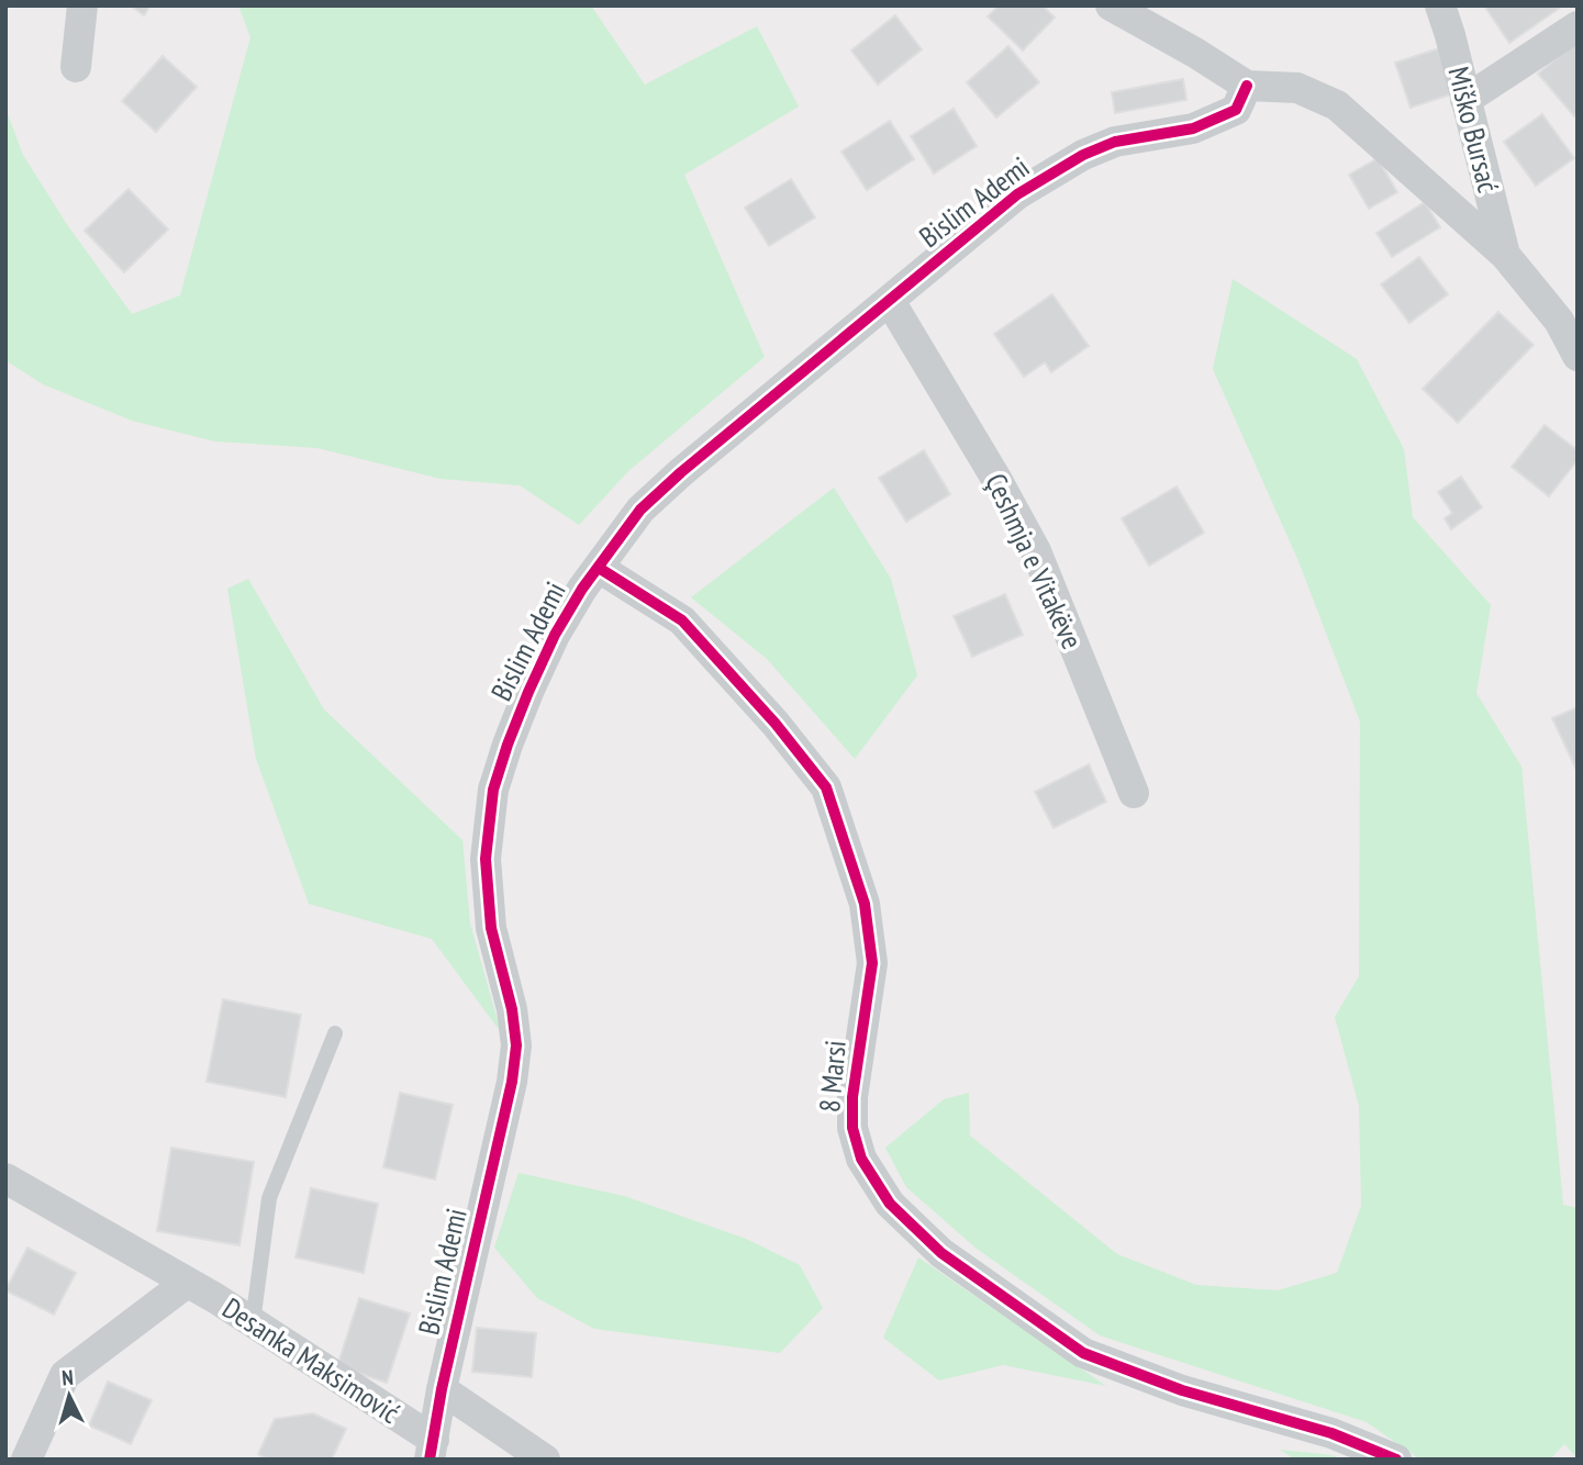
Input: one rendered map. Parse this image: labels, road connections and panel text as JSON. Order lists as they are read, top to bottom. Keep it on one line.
{"streets":{"street":["Miško Bursać","Bislim Ademi","Çeshmja e Vitakëve","8 Marsi","Desanka Maksimović"]},"crossings":[["Bislim Ademi","Çeshmja e Vitakëve"],["Bislim Ademi","8 Marsi"],["Bislim Ademi","Desanka Maksimović"]],"north":"top"}
